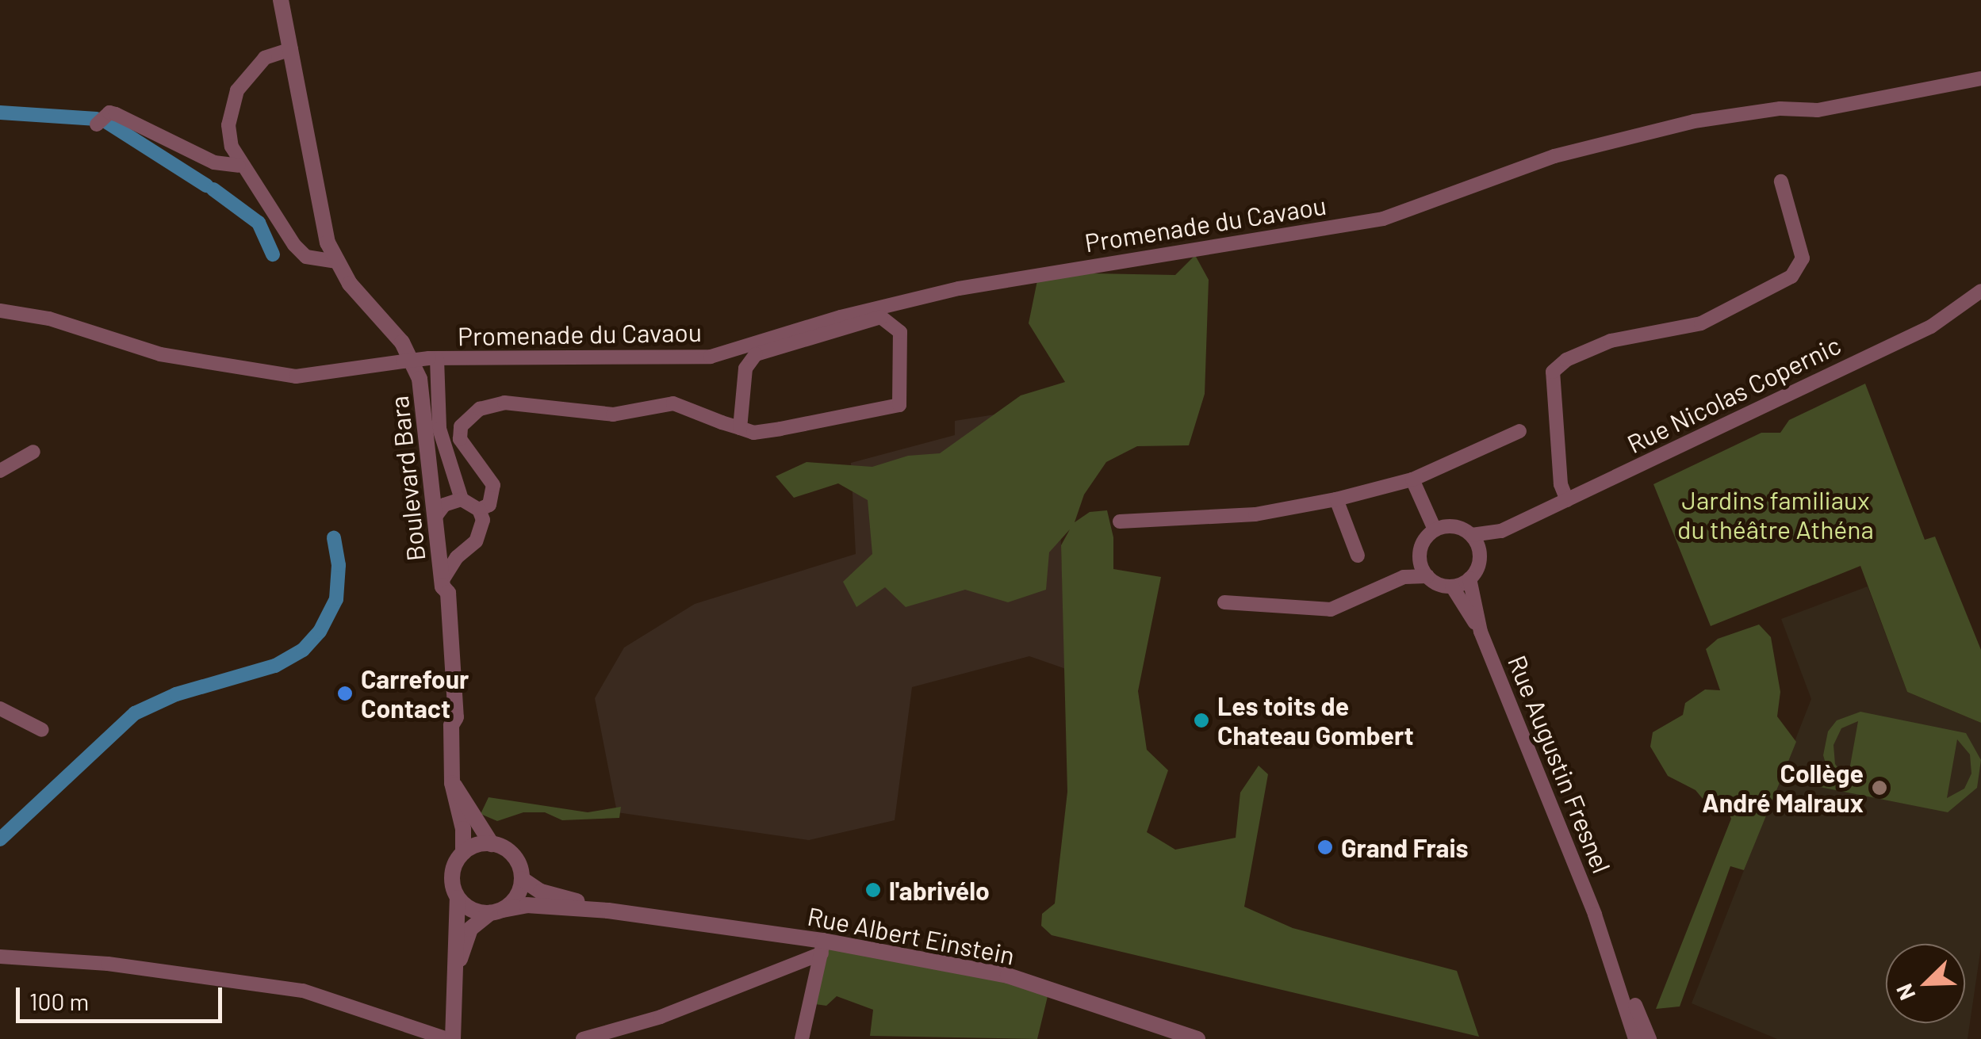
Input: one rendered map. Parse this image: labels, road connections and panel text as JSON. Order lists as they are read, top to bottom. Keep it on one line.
{"streets":{"street":["Promenade du Cavaou","Rue Nicolas Copernic","Boulevard Bara","Rue Augustin Fresnel","Rue Albert Einstein"]},"crossings":[["Promenade du Cavaou","Boulevard Bara"],["Rue Nicolas Copernic","Rue Augustin Fresnel"],["Boulevard Bara","Rue Albert Einstein"]],"parks":["Jardins familiaux du théâtre Athéna"],"places":["Carrefour Contact","Les toits de Chateau Gombert","Collège André Malraux","Grand Frais","l'abrivélo"],"scale_bar":"100 m","north":"bottom left"}
